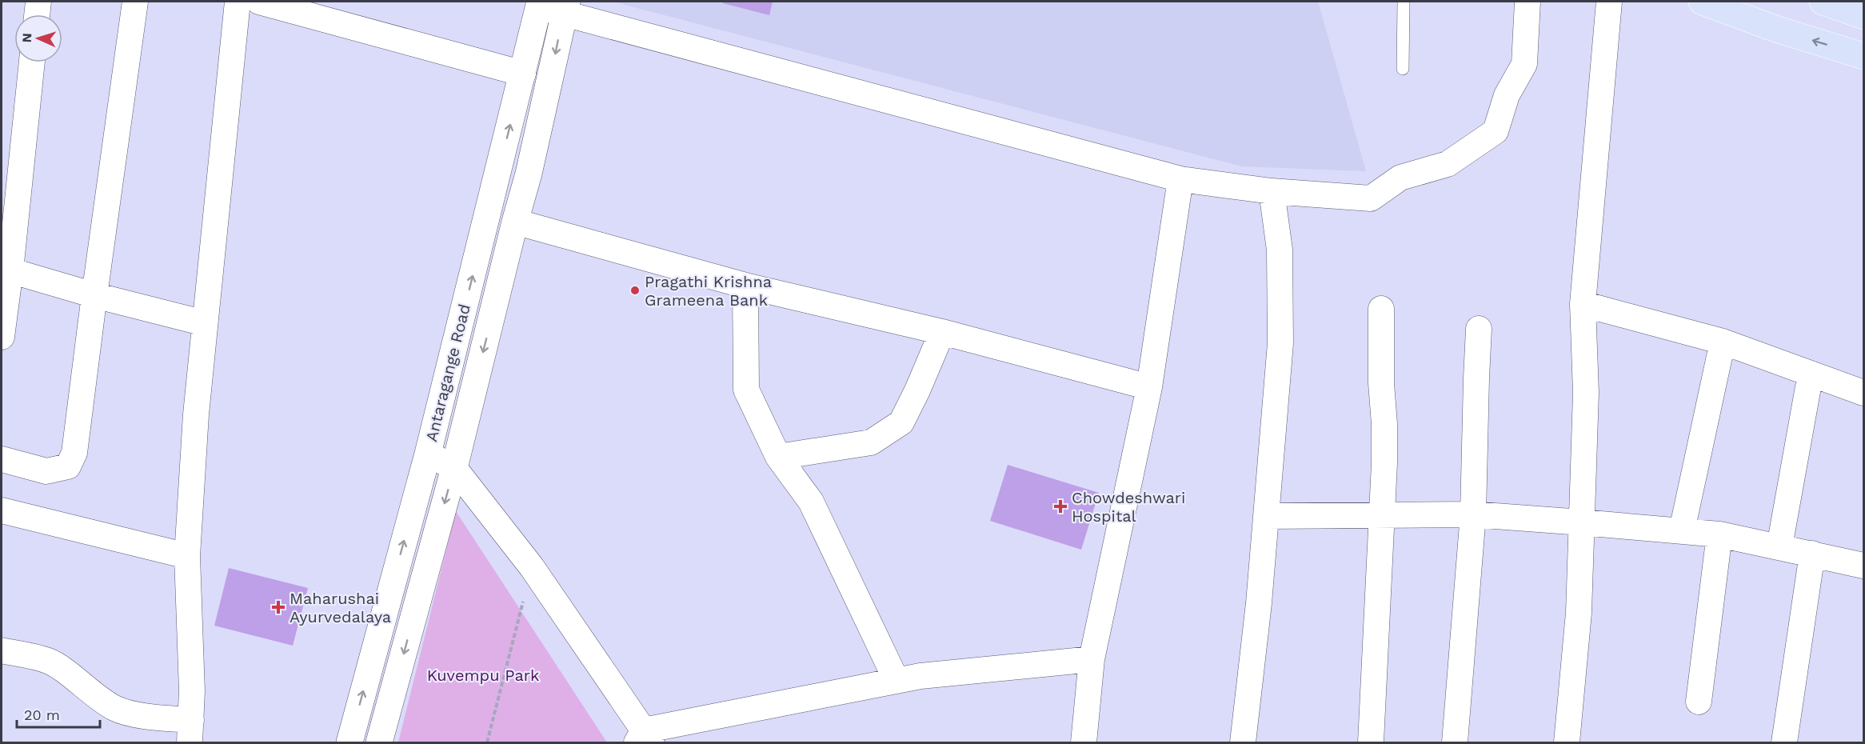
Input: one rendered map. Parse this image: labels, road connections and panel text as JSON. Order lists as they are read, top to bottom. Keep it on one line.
{"streets":{"street":["Antaragange Road"]},"parks":["Kuvempu Park"],"places":{"other":["Pragathi Krishna Grameena Bank"],"health":["Chowdeshwari Hospital","Maharushai Ayurvedalaya"]},"scale_bar":"20 m","north":"left"}
